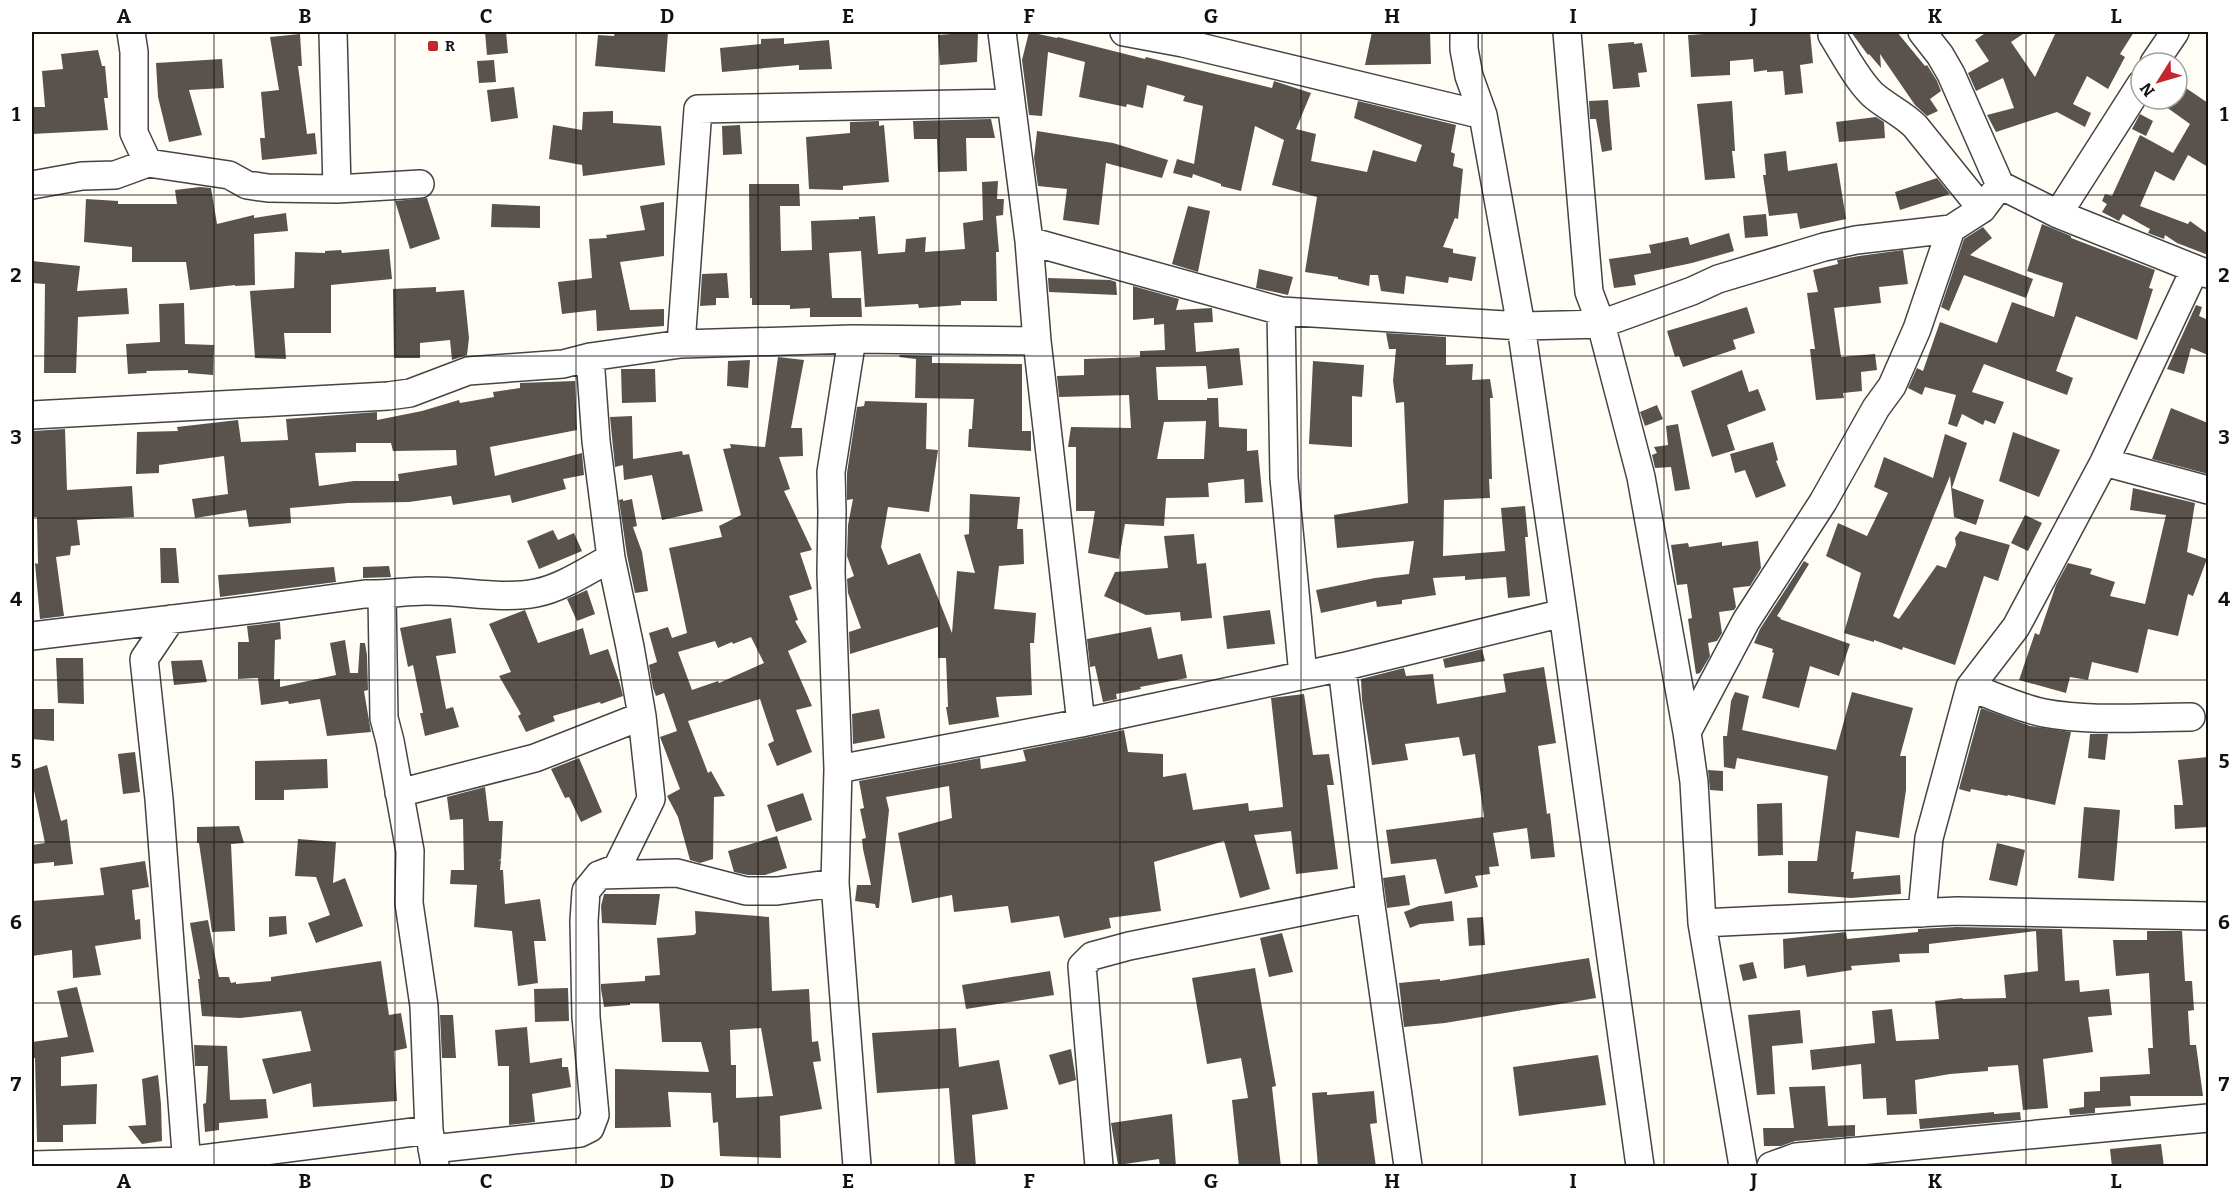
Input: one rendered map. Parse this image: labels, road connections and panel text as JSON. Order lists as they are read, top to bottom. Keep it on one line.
{"places":{"transit":["R"]},"north":"bottom left","grid":{"columns":["A","B","C","D","E","F","G","H","I","J","K","L"],"rows":["1","2","3","4","5","6","7"]}}
